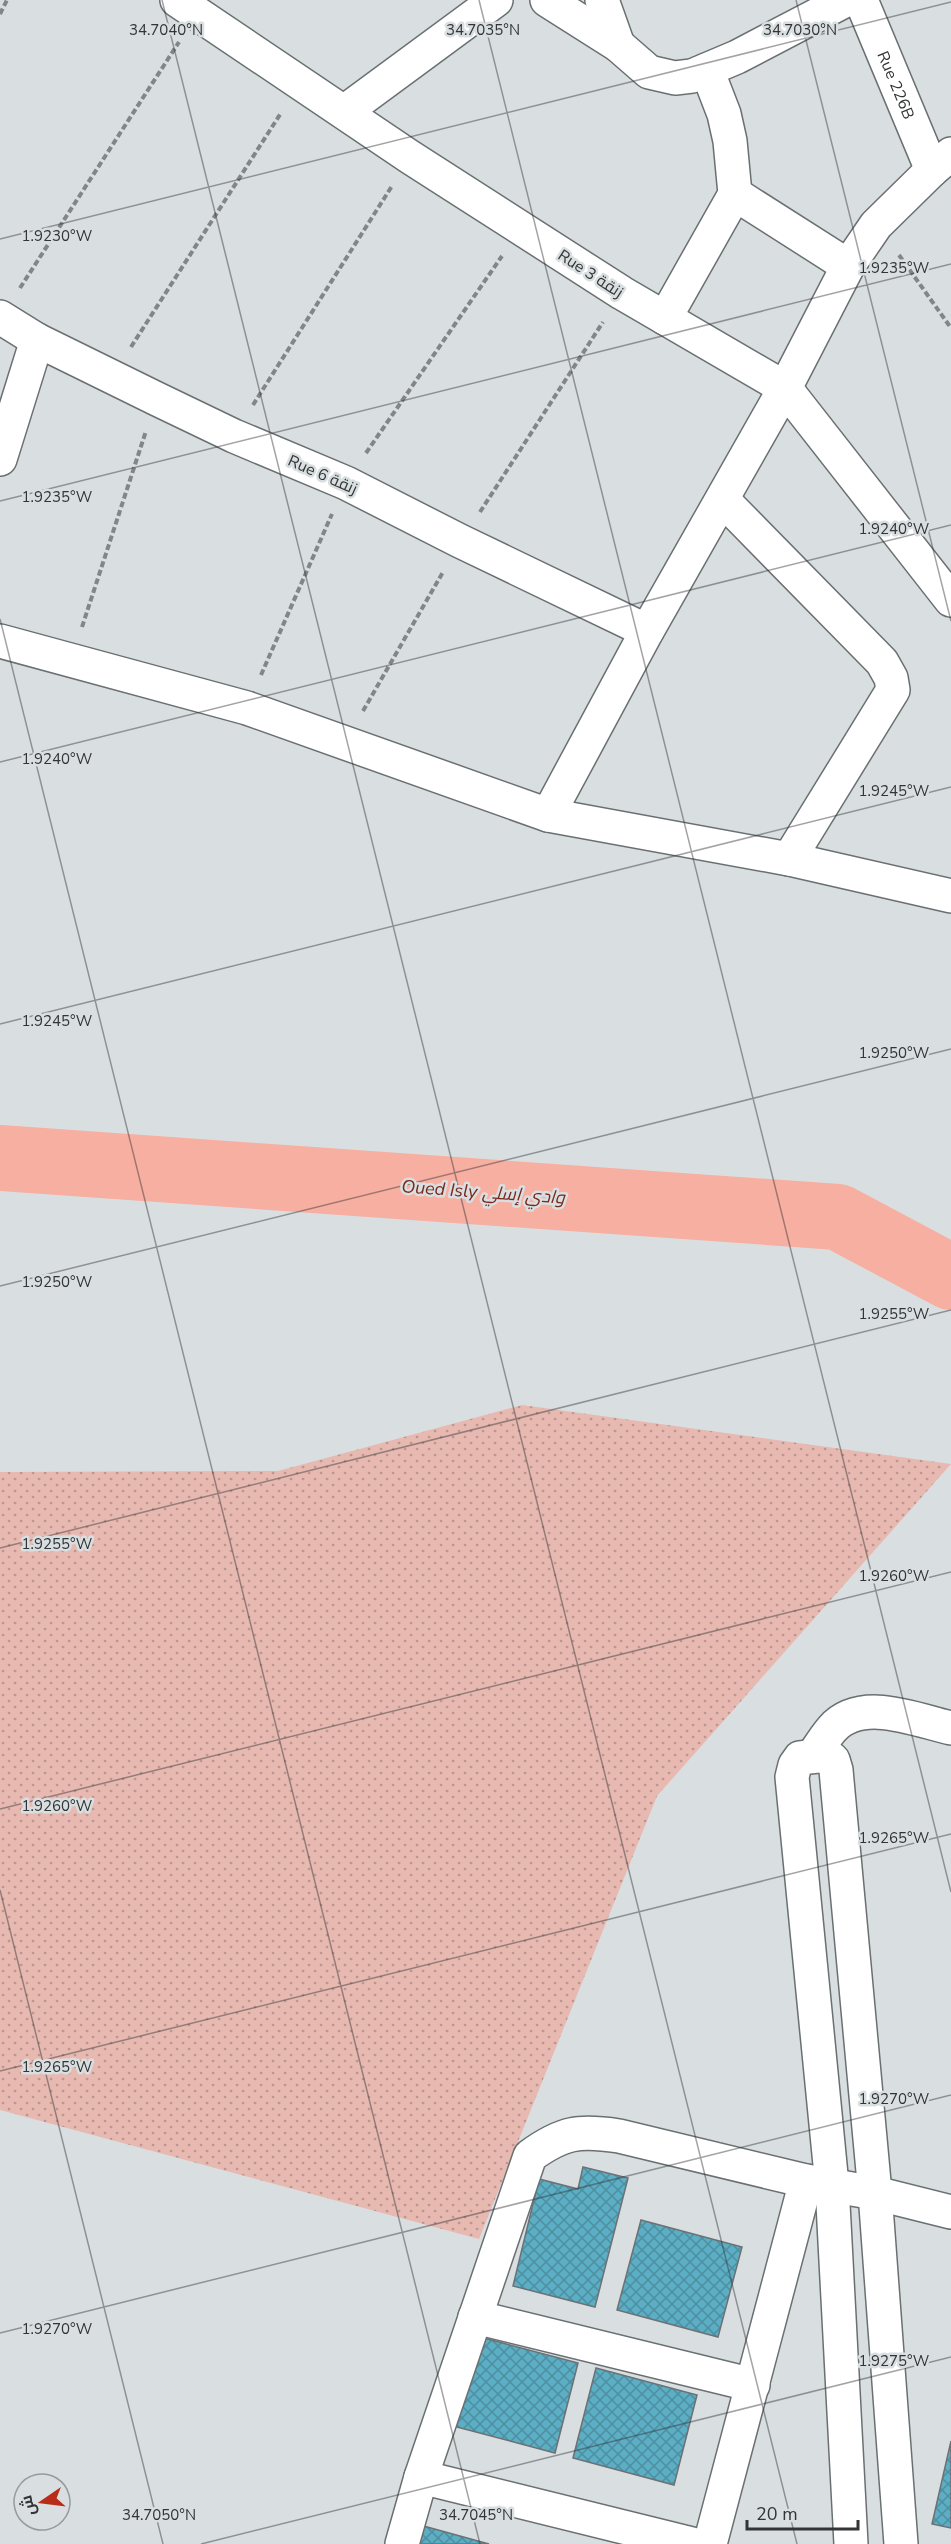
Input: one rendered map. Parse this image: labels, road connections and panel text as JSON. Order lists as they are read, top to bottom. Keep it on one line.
{"streets":{"street":["Rue 226B","Rue 3 زنقة","Rue 6 زنقة"]},"water":["Oued Isly وادي إسلي"],"scale_bar":"20 m","north":"left","coordinates":["34.7035°N","34.7040°N","34.7030°N","1.9230°W","1.9235°W","1.9240°W","1.9245°W","1.9250°W","1.9255°W","1.9260°W","1.9265°W","1.9270°W","1.9275°W","34.7050°N","34.7045°N"]}
